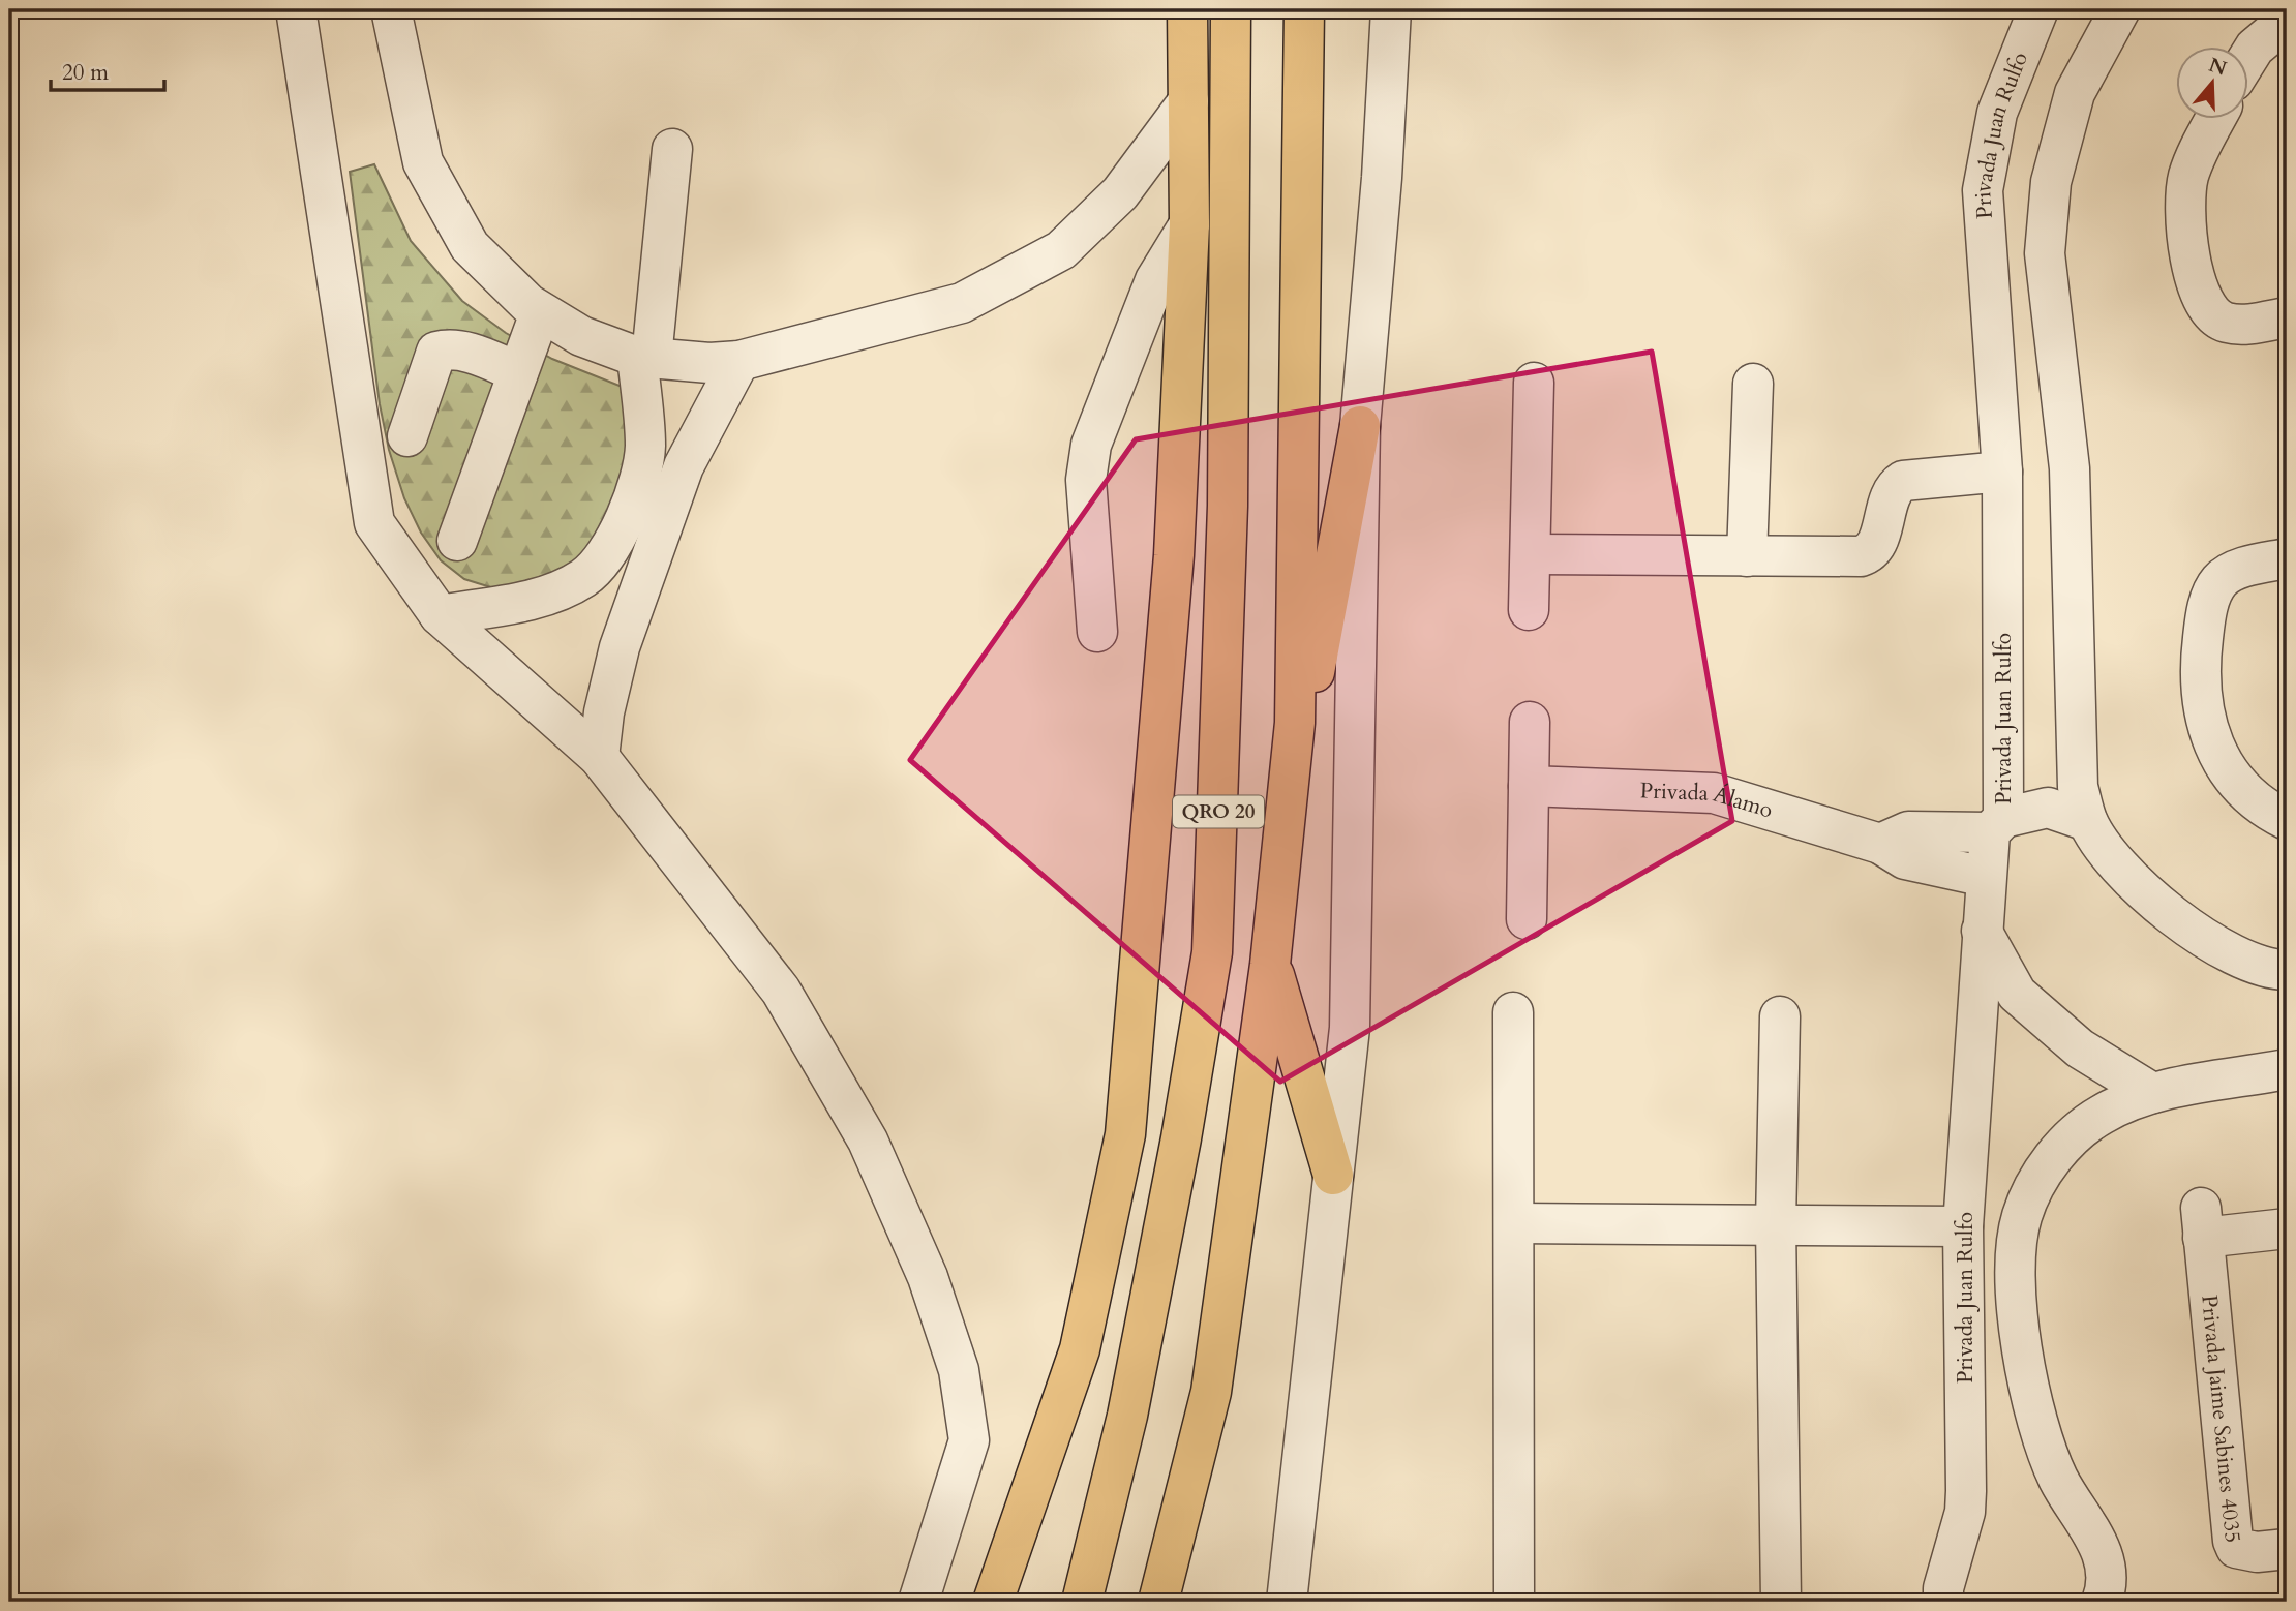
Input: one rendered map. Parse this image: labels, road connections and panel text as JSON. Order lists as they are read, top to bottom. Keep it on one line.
{"streets":{"highway":["QRO 20"],"street":["Privada Juan Rulfo","Privada Álamo","Privada Jaime Sabines 4035"]},"crossings":[["Privada Juan Rulfo","Privada Álamo"]],"scale_bar":"20 m","north":"top"}
